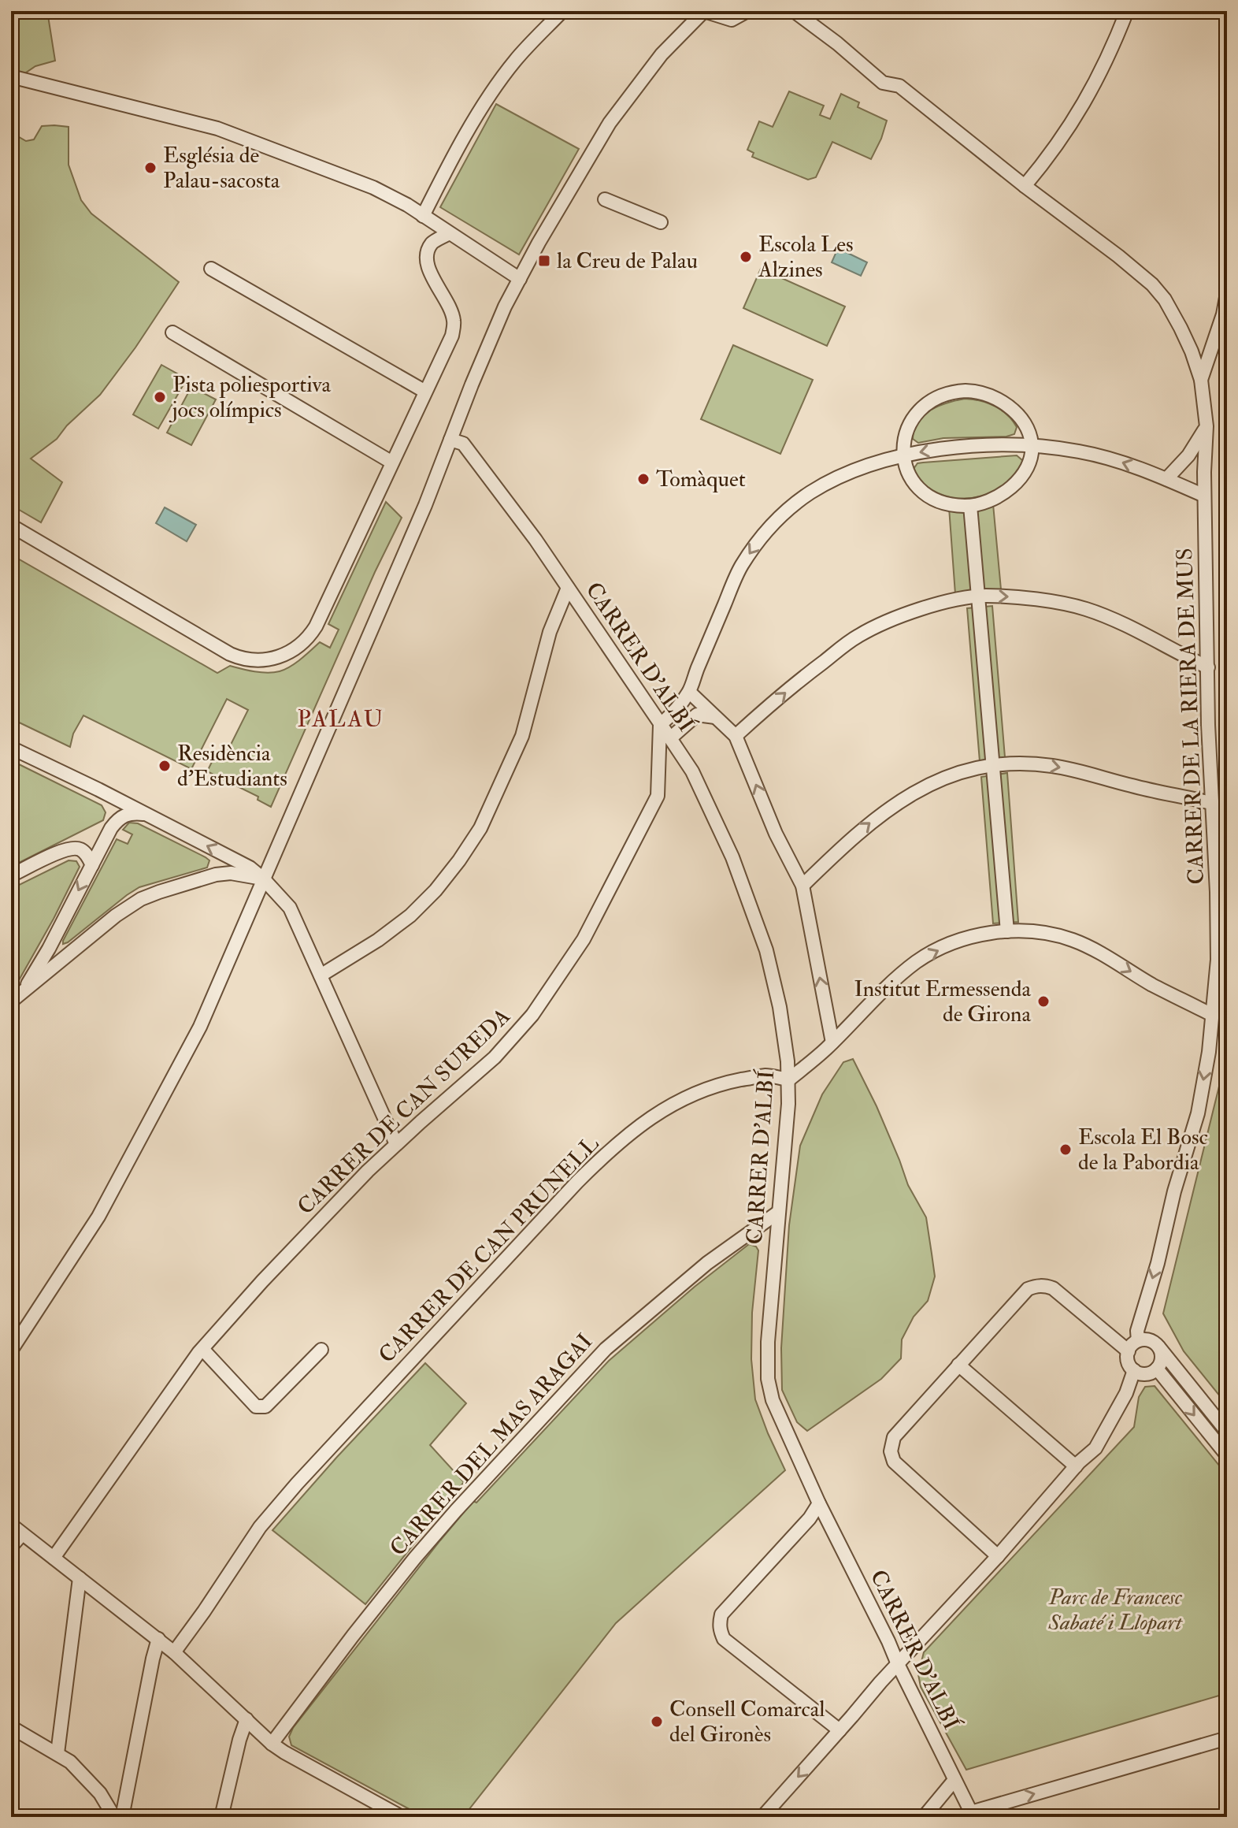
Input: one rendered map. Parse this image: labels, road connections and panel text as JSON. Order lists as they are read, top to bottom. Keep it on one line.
{"streets":{"street":["CARRER D'ALBÍ","CARRER DE LA RIERA DE MUS","CARRER DE CAN SUREDA","CARRER DE CAN PRUNELL","CARRER DEL MAS ARAGAI"]},"crossings":[["CARRER D'ALBÍ","CARRER DE CAN SUREDA"],["CARRER D'ALBÍ","CARRER DE CAN PRUNELL"],["CARRER D'ALBÍ","CARRER DEL MAS ARAGAI"]],"districts":["PALAU"],"parks":["Parc de Francesc Sabaté i Llopart"],"places":{"other":["Església de Palau-sacosta","Escola Les Alzines","Pista poliesportiva jocs olímpics","Tomàquet","Residència d'Estudiants","Institut Ermessenda de Girona","Escola El Bosc de la Pabordia","Consell Comarcal del Gironès"],"transit":["la Creu de Palau"]}}
